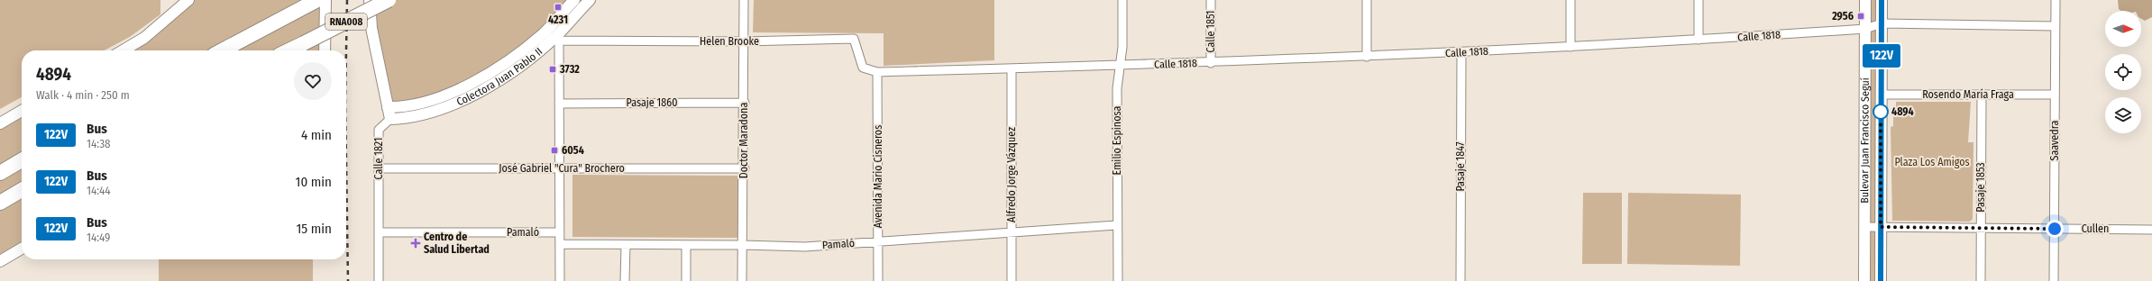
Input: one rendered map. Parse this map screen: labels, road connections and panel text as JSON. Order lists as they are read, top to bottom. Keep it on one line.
{"streets":{"highway":["RNA008"],"main road":["Colectora Juan Pablo II","Bulevar Juan Francisco Seguí"],"street":["Calle 1851","Calle 1818","Helen Brooke","Rosendo María Fraga","Pasaje 1860","Doctor Maradona","Emilio Espinosa","Saavedra","Calle 1821","Pasaje 1847","José Gabriel \"Cura\" Brochero","Alfredo Jorge Vázquez","Avenida Mario Cisneros","Pasaje 1853","Cullen","Pamaló"]},"crossings":[["Calle 1851","Calle 1818"],["Calle 1818","Helen Brooke"],["Calle 1818","Emilio Espinosa"],["Calle 1818","Bulevar Juan Francisco Seguí"],["Calle 1818","Saavedra"],["Calle 1818","Pasaje 1847"],["Calle 1818","Alfredo Jorge Vázquez"],["Calle 1818","Avenida Mario Cisneros"],["Helen Brooke","Colectora Juan Pablo II"],["Helen Brooke","Doctor Maradona"],["Helen Brooke","Avenida Mario Cisneros"],["Colectora Juan Pablo II","Calle 1821"],["Rosendo María Fraga","Bulevar Juan Francisco Seguí"],["Rosendo María Fraga","Saavedra"],["Rosendo María Fraga","Pasaje 1853"],["Pasaje 1860","Doctor Maradona"],["Doctor Maradona","José Gabriel \"Cura\" Brochero"],["Doctor Maradona","Pamaló"],["Emilio Espinosa","Pamaló"],["Bulevar Juan Francisco Seguí","Cullen"],["Saavedra","Cullen"],["Calle 1821","José Gabriel \"Cura\" Brochero"],["Calle 1821","Pamaló"],["Alfredo Jorge Vázquez","Pamaló"],["Avenida Mario Cisneros","Pamaló"],["Pasaje 1853","Cullen"]],"parks":["Plaza Los Amigos"],"places":{"transit":["4231","2956","3732","6054"],"other":["4894"],"health":["Centro de Salud Libertad"]},"lines":["bus line 122V"],"north":"right","page":{"on_map":"122V","heading":["4894","Walk · 4 min · 250 m"],"list":[{"mark":"122V","name":"Bus","note":"14:38","value":"4 min"},{"mark":"122V","name":"Bus","note":"14:44","value":"10 min"},{"mark":"122V","name":"Bus","note":"14:49","value":"15 min"}]}}
